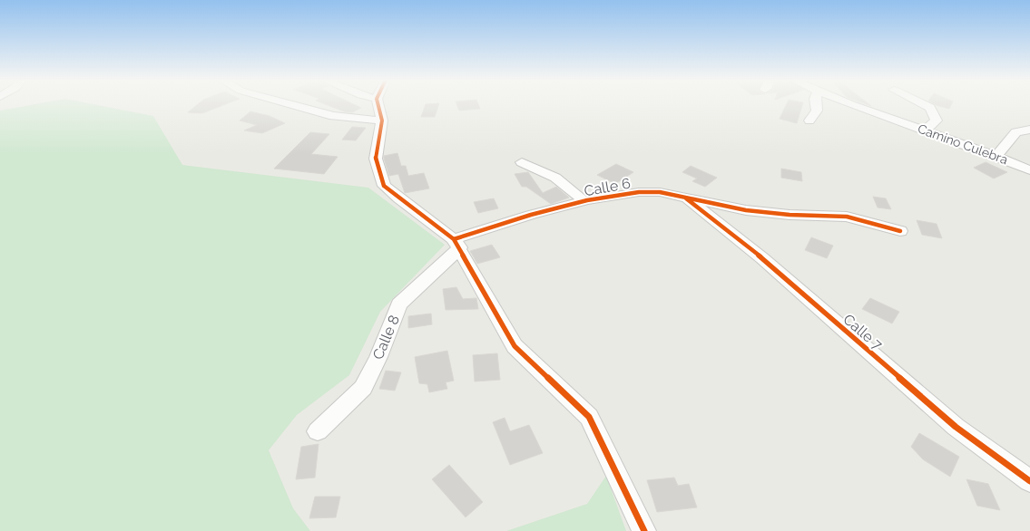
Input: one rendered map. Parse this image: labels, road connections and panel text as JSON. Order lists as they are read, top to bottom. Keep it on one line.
{"streets":{"street":["Camino Culebra","Calle 6","Calle 7","Calle 8"]},"crossings":[["Calle 6","Calle 7"],["Calle 6","Calle 8"]]}
